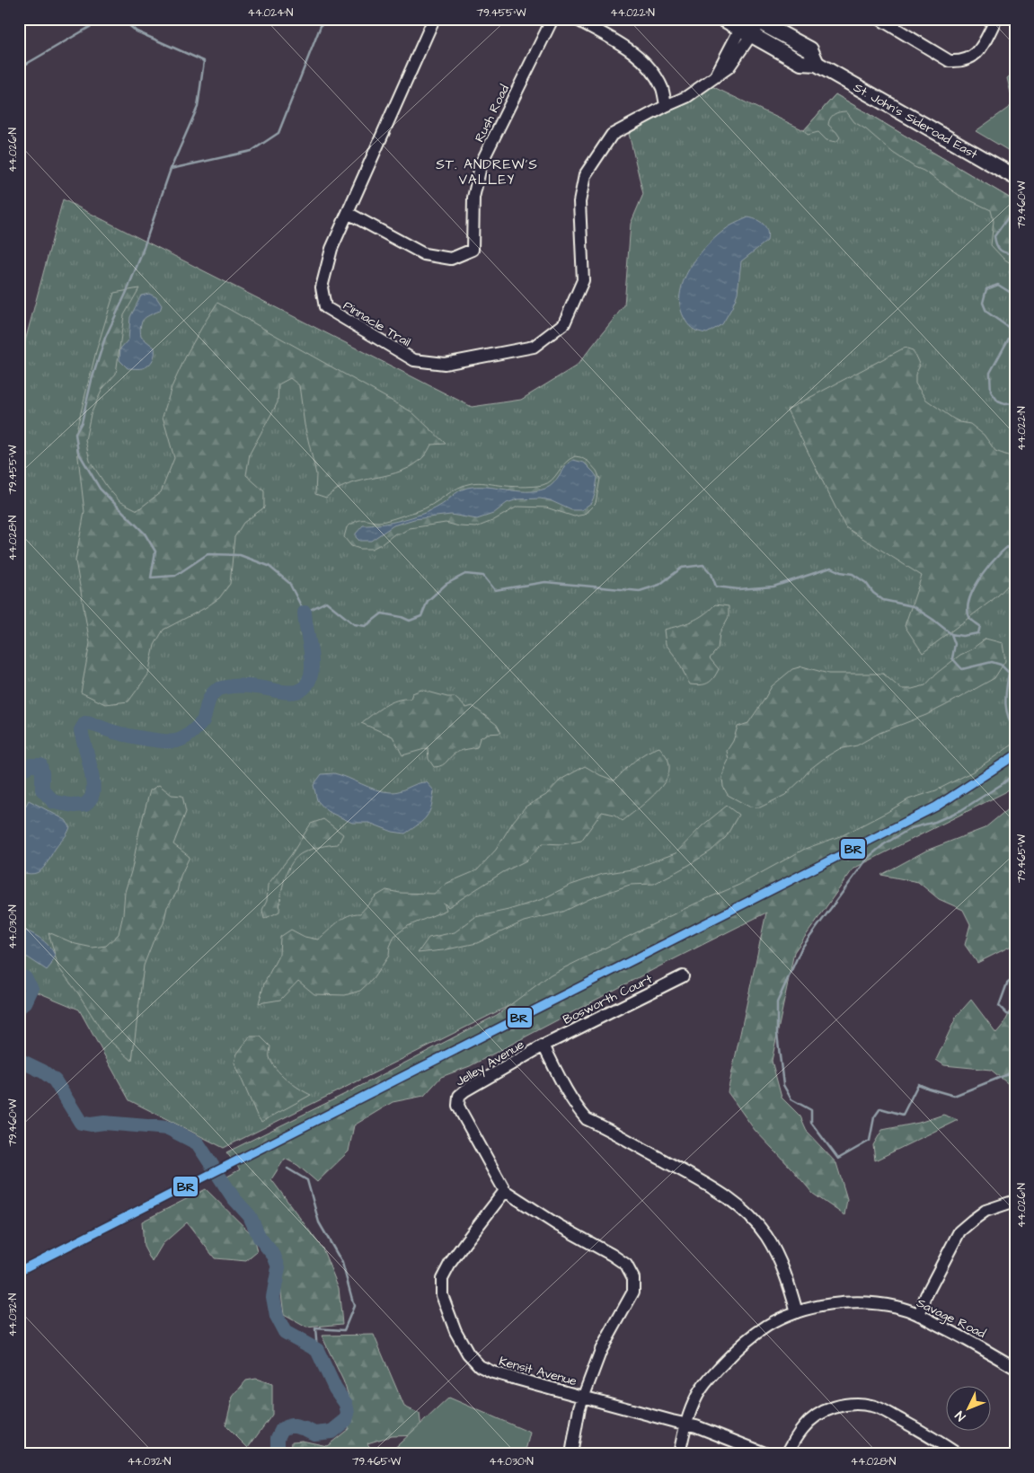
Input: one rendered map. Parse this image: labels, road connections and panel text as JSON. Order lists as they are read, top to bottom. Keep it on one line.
{"streets":{"main road":["St. John's Sideroad East"],"street":["Rush Road","Pinnacle Trail","Bosworth Court","Jelley Avenue","Savage Road","Kensit Avenue"]},"crossings":[["Rush Road","Pinnacle Trail"],["St. John's Sideroad East","Pinnacle Trail"],["Bosworth Court","Jelley Avenue"],["Jelley Avenue","Savage Road"],["Jelley Avenue","Kensit Avenue"],["Savage Road","Kensit Avenue"]],"districts":["ST. ANDREW'S VALLEY"],"lines":["transit line BR"],"north":"bottom left","coordinates":["44.024°N","79.455°W","44.022°N","44.026°N","79.460°W","44.028°N","79.465°W","44.030°N","44.032°N"]}
